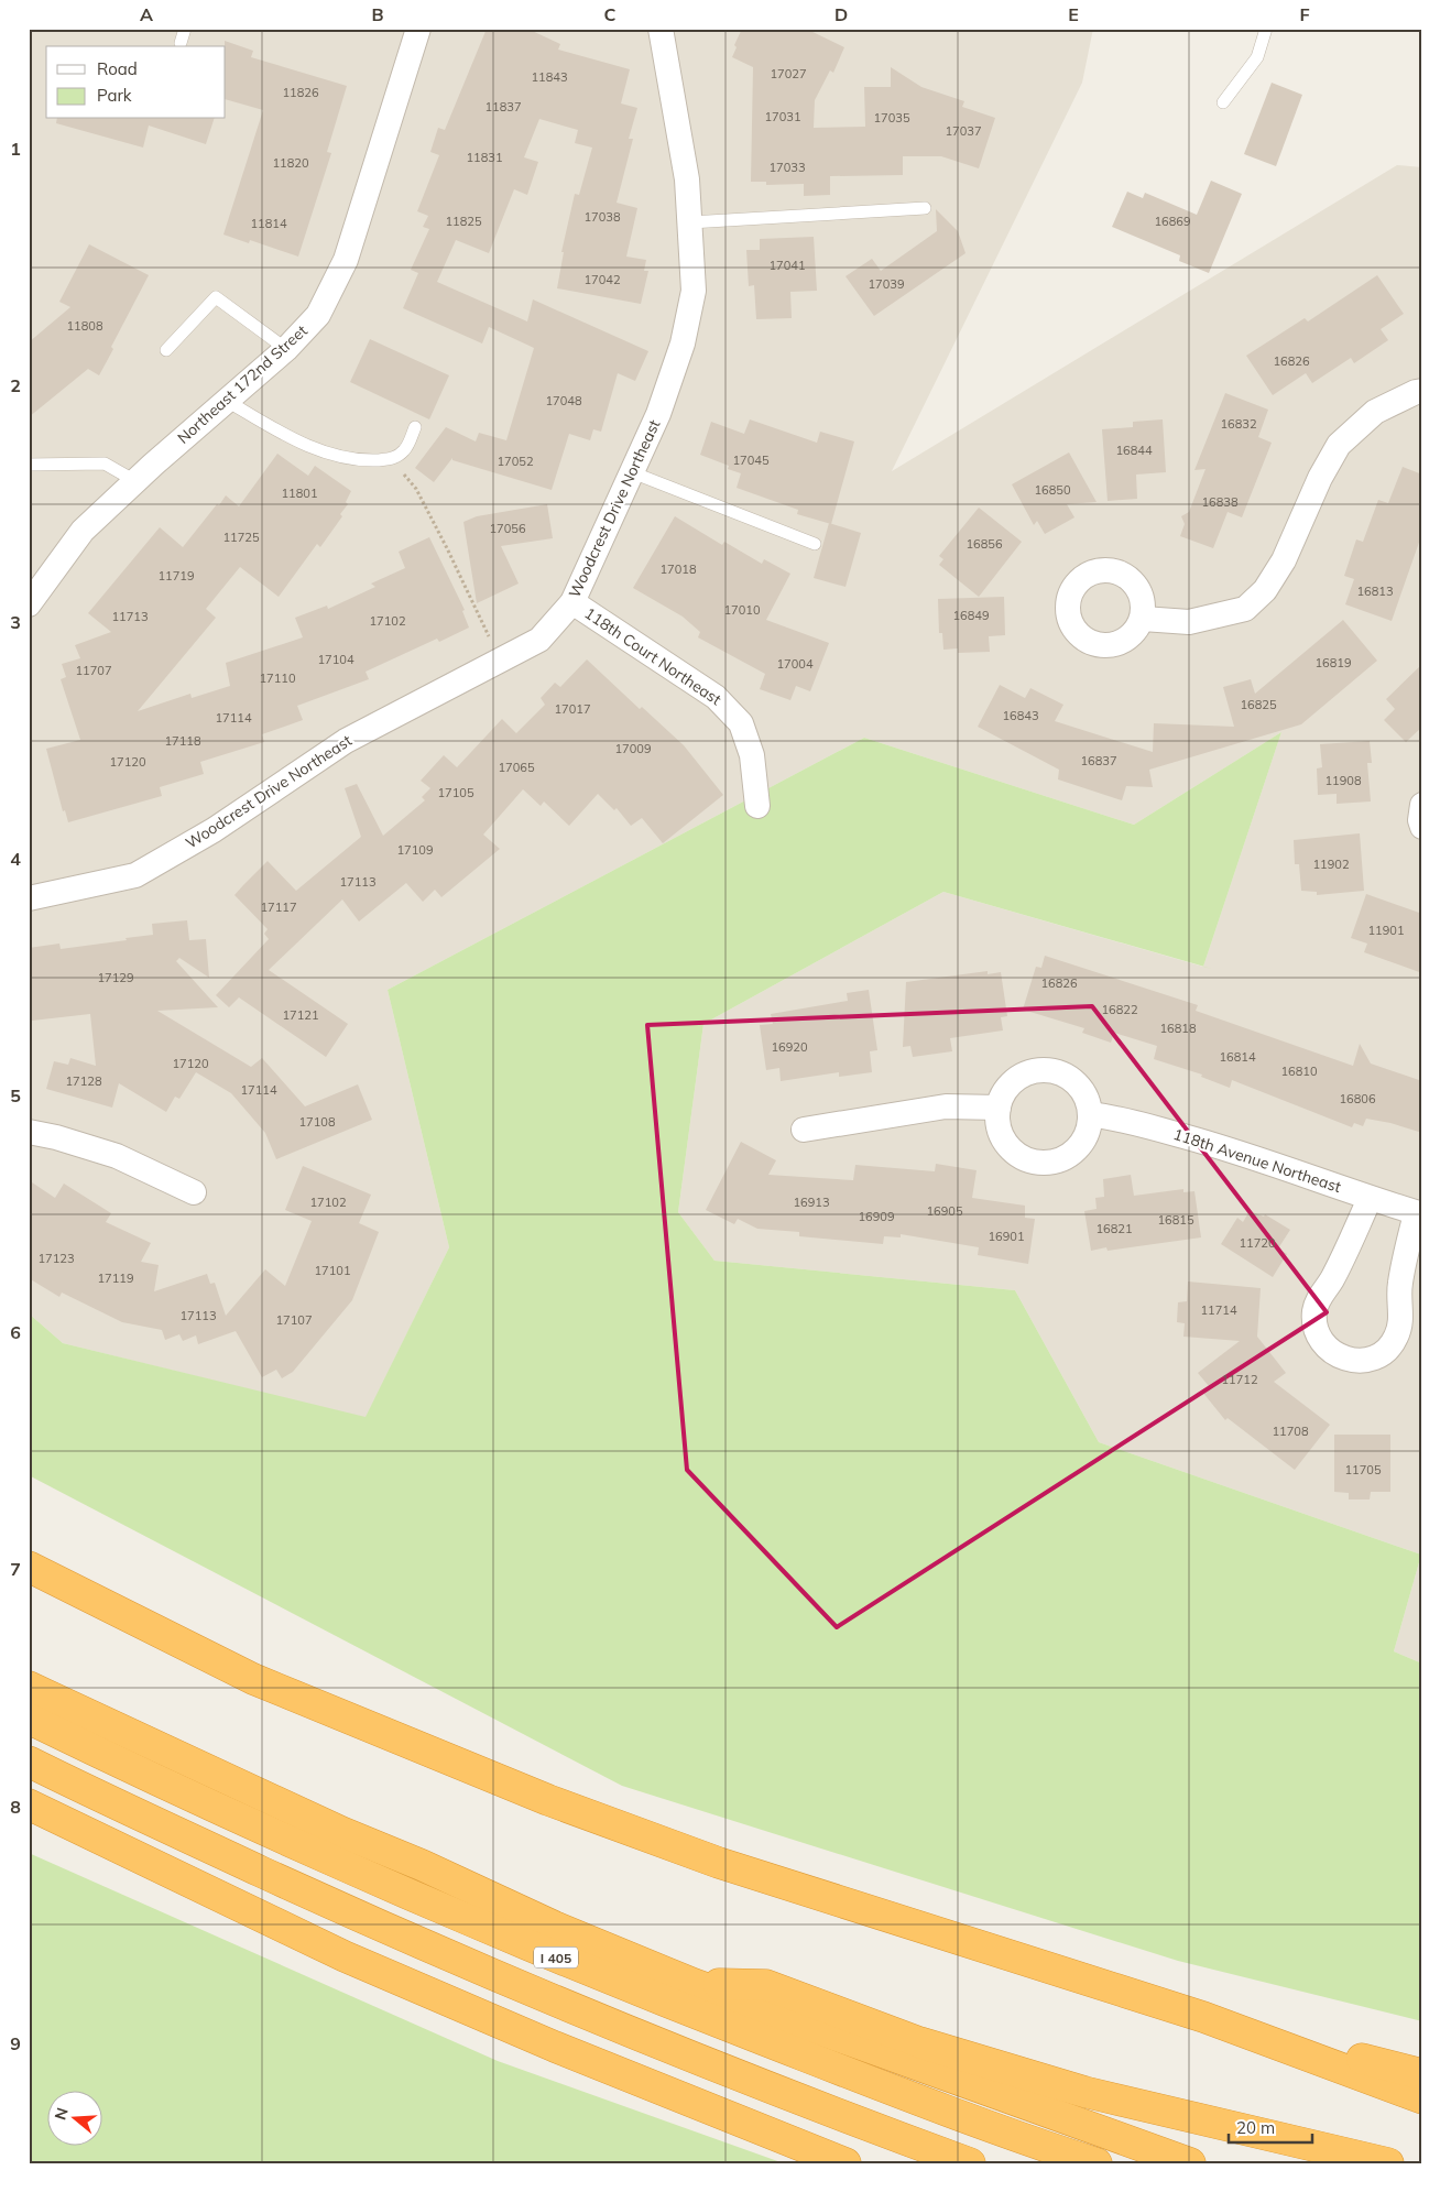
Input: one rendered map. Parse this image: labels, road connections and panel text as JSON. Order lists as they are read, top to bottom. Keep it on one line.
{"streets":{"highway":["I 405"],"street":["Northeast 172nd Street","Woodcrest Drive Northeast","118th Court Northeast","118th Avenue Northeast"]},"crossings":[["Woodcrest Drive Northeast","118th Court Northeast"]],"house_numbers":["17027","11843","11826","11837","17031","17035","17037","11831","11820","17033","17038","11825","16869","11814","17041","17042","17039","11808","16826","17048","16832","16844","17045","17052","16850","11801","16838","17056","11725","16856","17018","11719","16813","17010","16849","11713","17102","17104","16819","17004","11707","17110","16825","17017","16843","17114","17118","17009","16837","17120","17065","11908","17105","17109","11902","17113","17117","11901","17129","16826","16822","17121","16818","16920","16814","17120","16810","17128","17114","16806","17108","17102","16913","16905","16909","16815","16821","16901","11720","17123","17101","17119","11714","17113","17107","11712","11708","11705"],"legend":["Road","Park"],"scale_bar":"20 m","north":"left","grid":{"columns":["A","B","C","D","E","F"],"rows":["1","2","3","4","5","6","7","8","9"]}}
